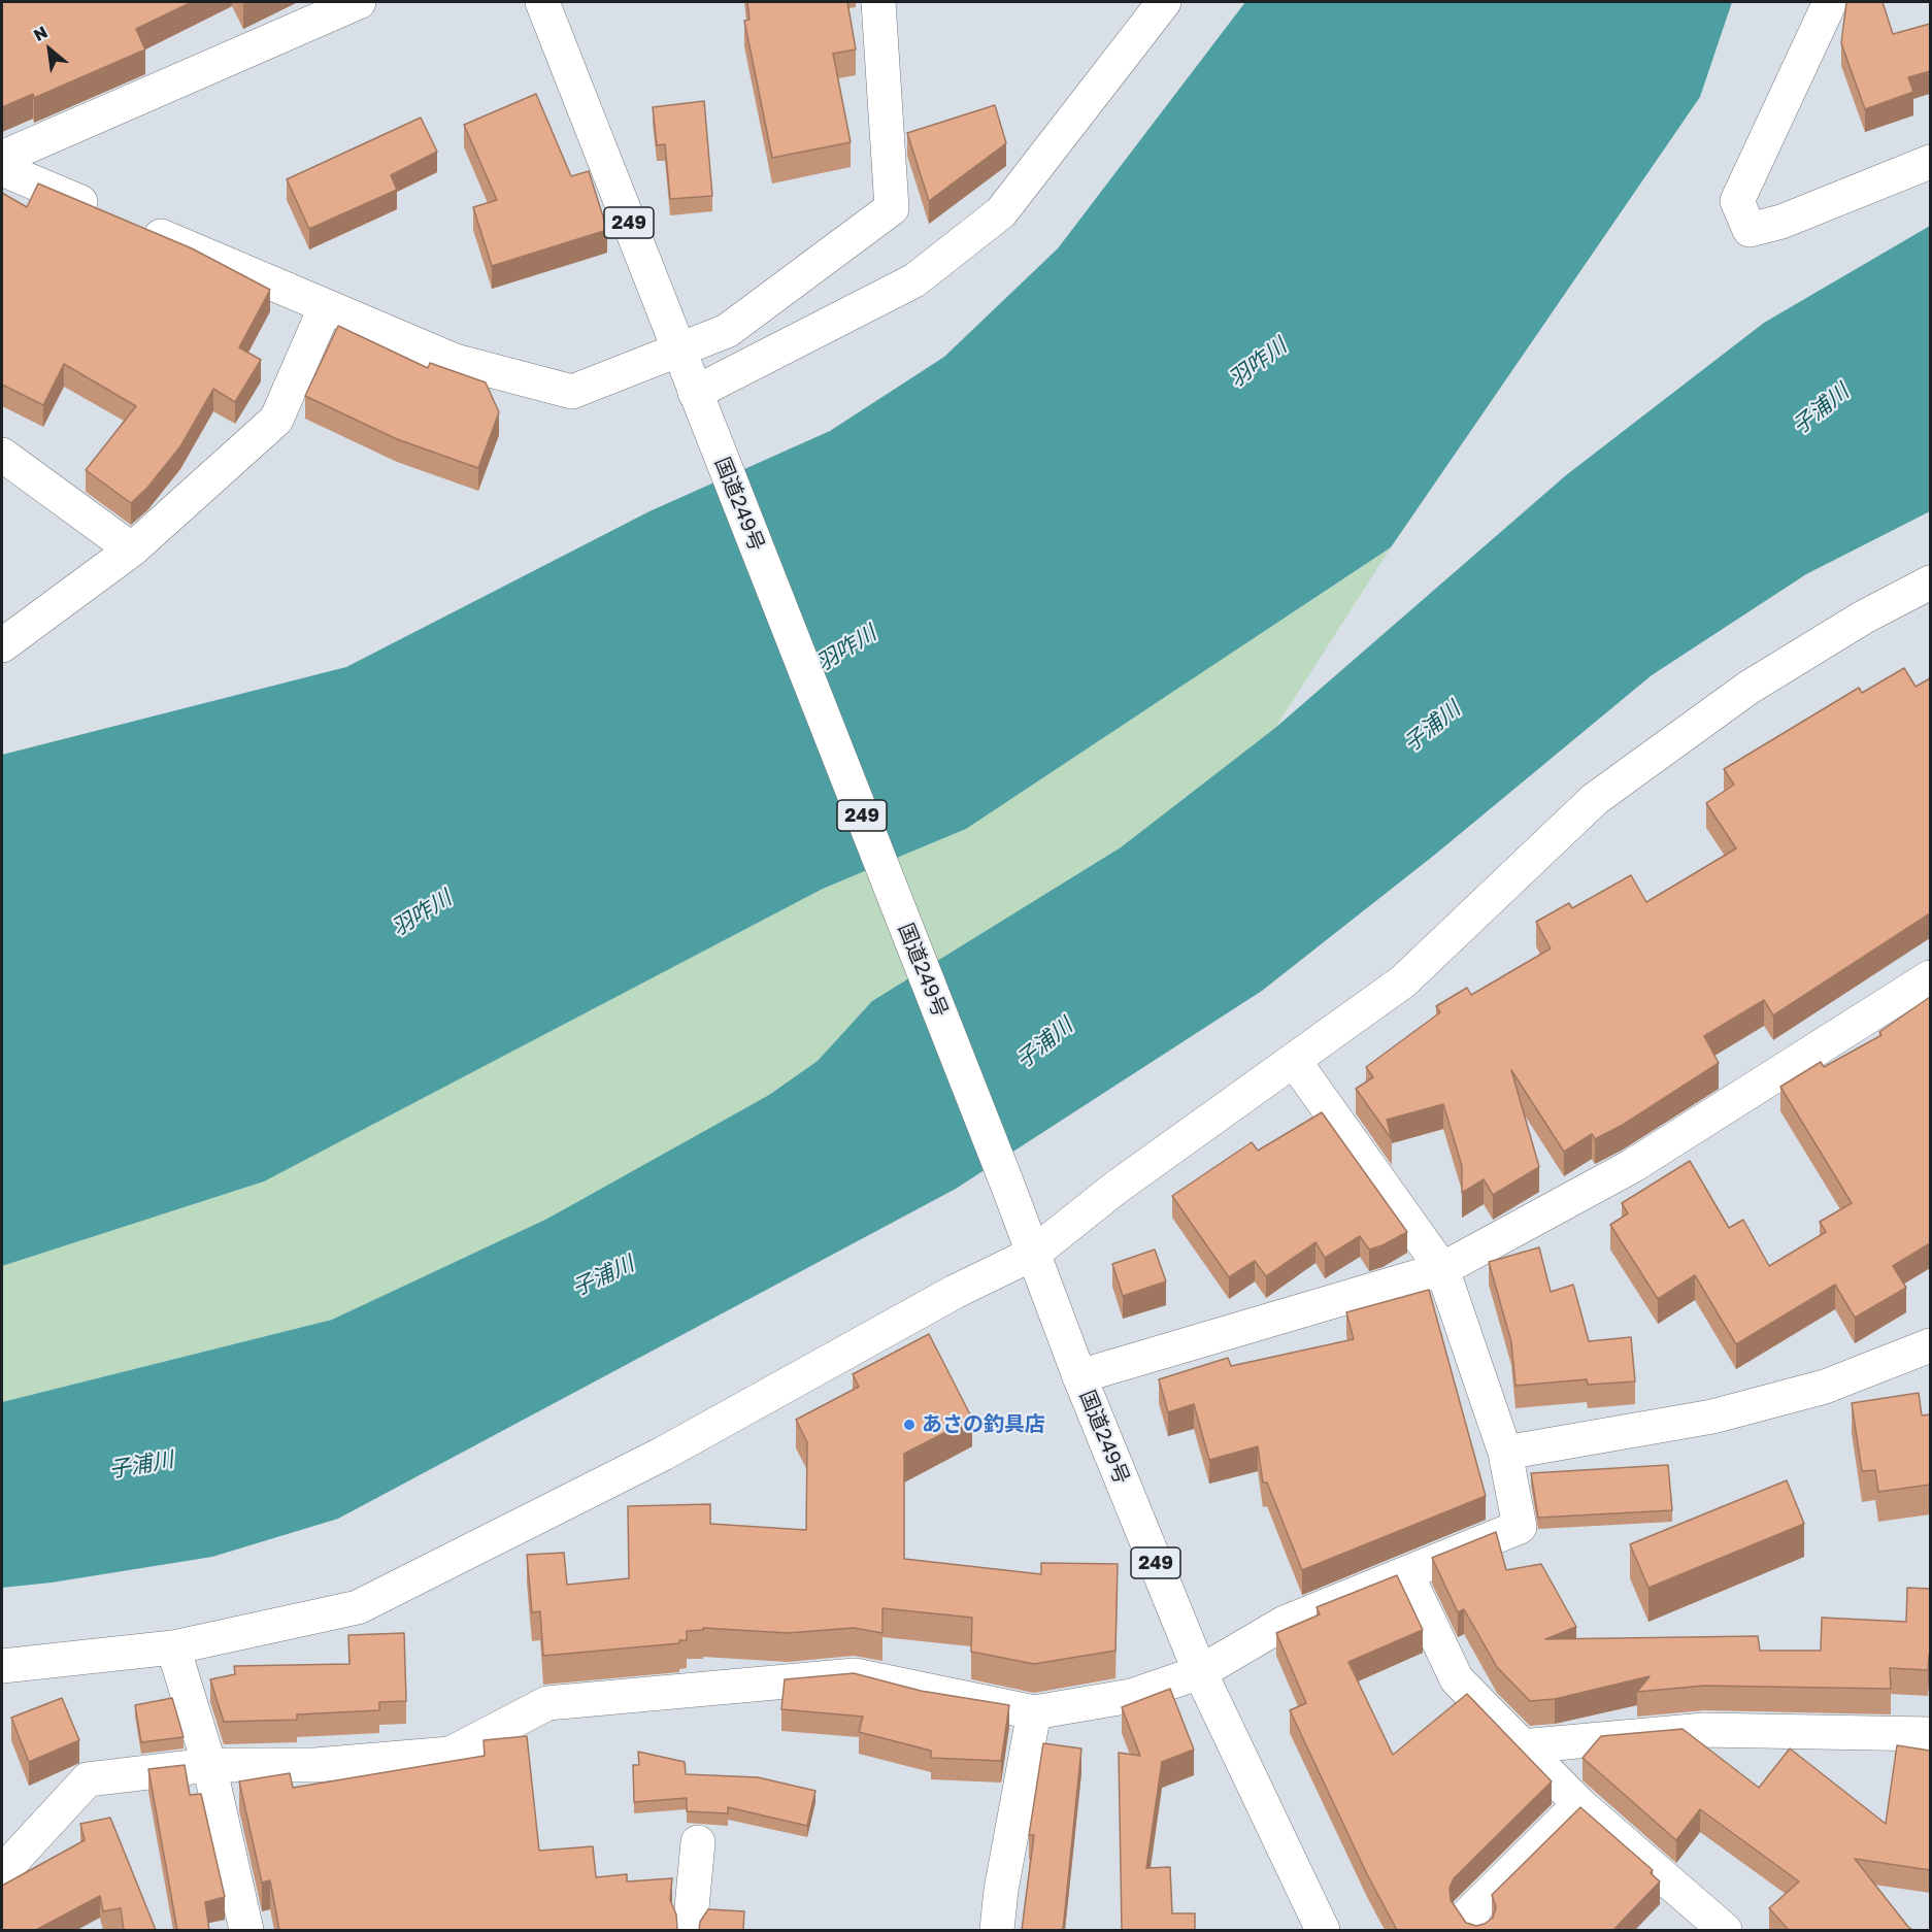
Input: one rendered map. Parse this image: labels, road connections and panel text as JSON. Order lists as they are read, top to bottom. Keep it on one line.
{"streets":{"main road":["249","国道249号"]},"water":["羽咋川","子浦川"],"places":["あさの釣具店"],"north":"top left"}
